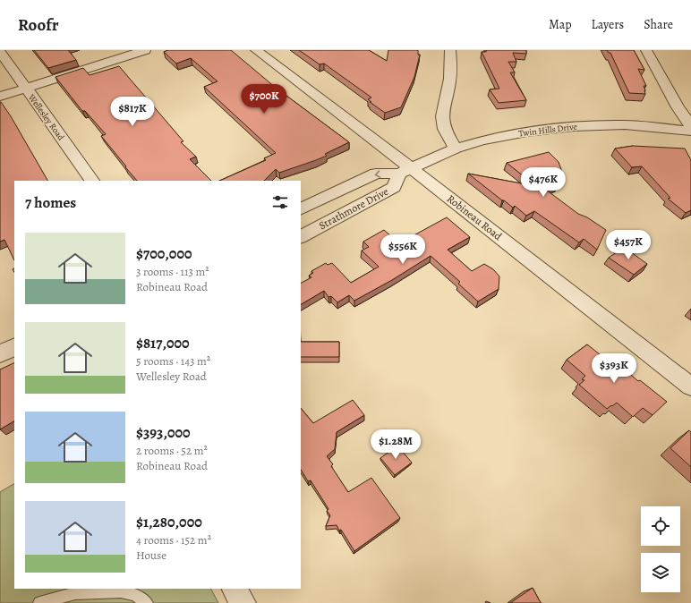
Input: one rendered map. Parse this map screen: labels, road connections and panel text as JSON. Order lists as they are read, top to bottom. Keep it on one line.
{"streets":{"street":["Wellesley Road","Twin Hills Drive","Strathmore Drive","Robineau Road"]},"crossings":[["Twin Hills Drive","Strathmore Drive"],["Twin Hills Drive","Robineau Road"],["Strathmore Drive","Robineau Road"]],"page":{"header":"Roofr","nav":["Map","Layers","Share"],"price":["$700K","$817K","$476K","$457K","$556K","$393K","$1.28M"],"heading":"7 homes","list":[{"name":"$700,000","note":"3 rooms · 113 m² · Robineau Road"},{"name":"$817,000","note":"5 rooms · 143 m² · Wellesley Road"},{"name":"$393,000","note":"2 rooms · 52 m² · Robineau Road"},{"name":"$1,280,000","note":"4 rooms · 152 m² · House"}]}}
